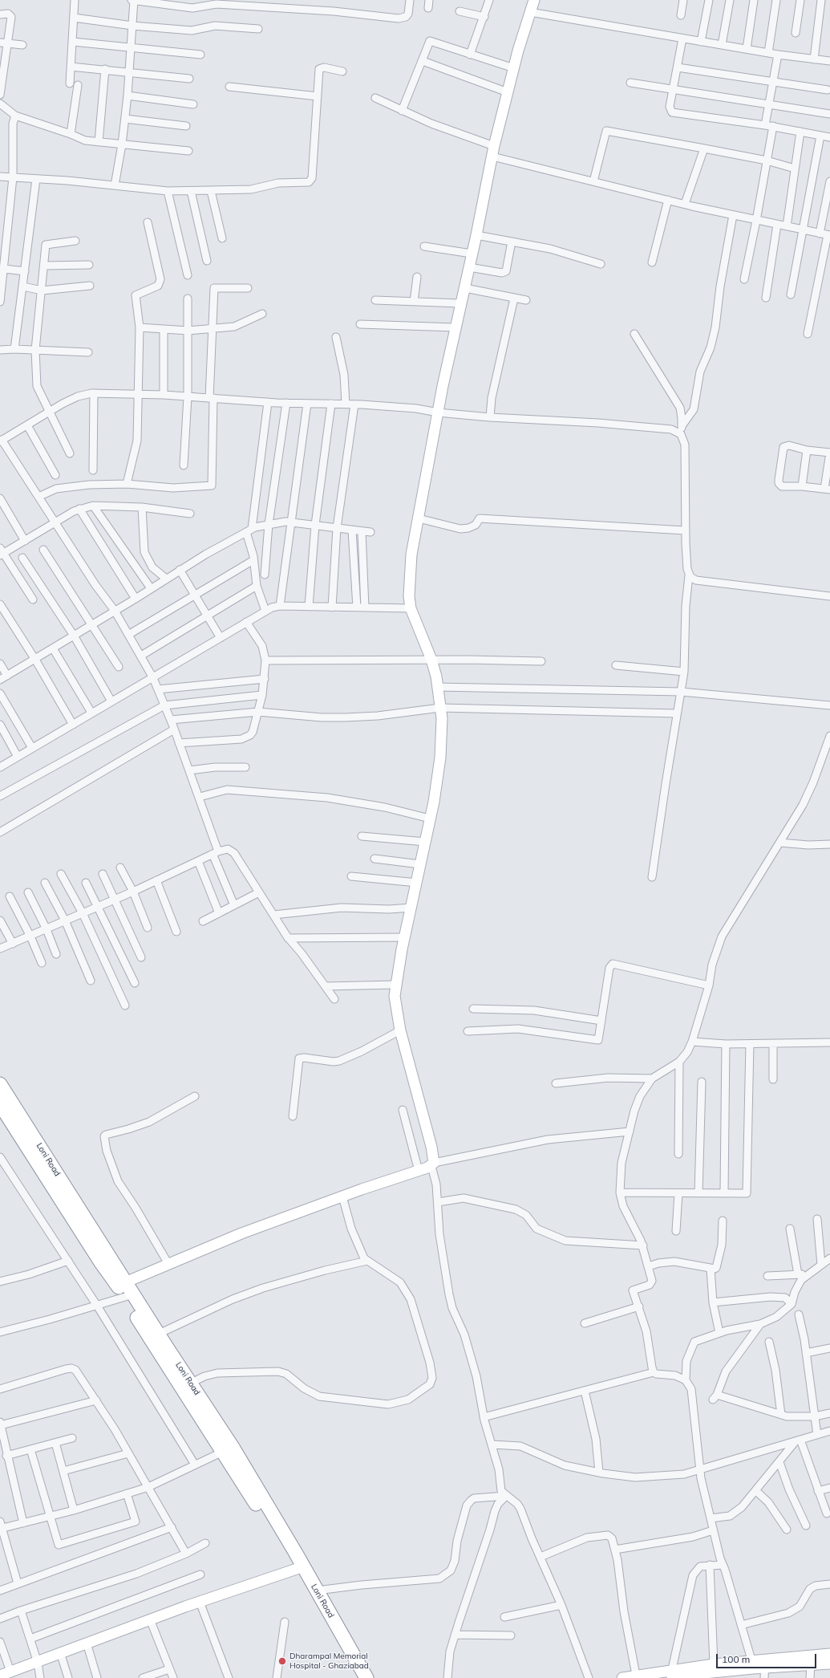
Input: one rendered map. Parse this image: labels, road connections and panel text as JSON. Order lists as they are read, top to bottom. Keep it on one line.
{"streets":{"highway":["Loni Road"]},"places":["Dharampal Memorial Hospital - Ghaziabad"],"scale_bar":"100 m"}
